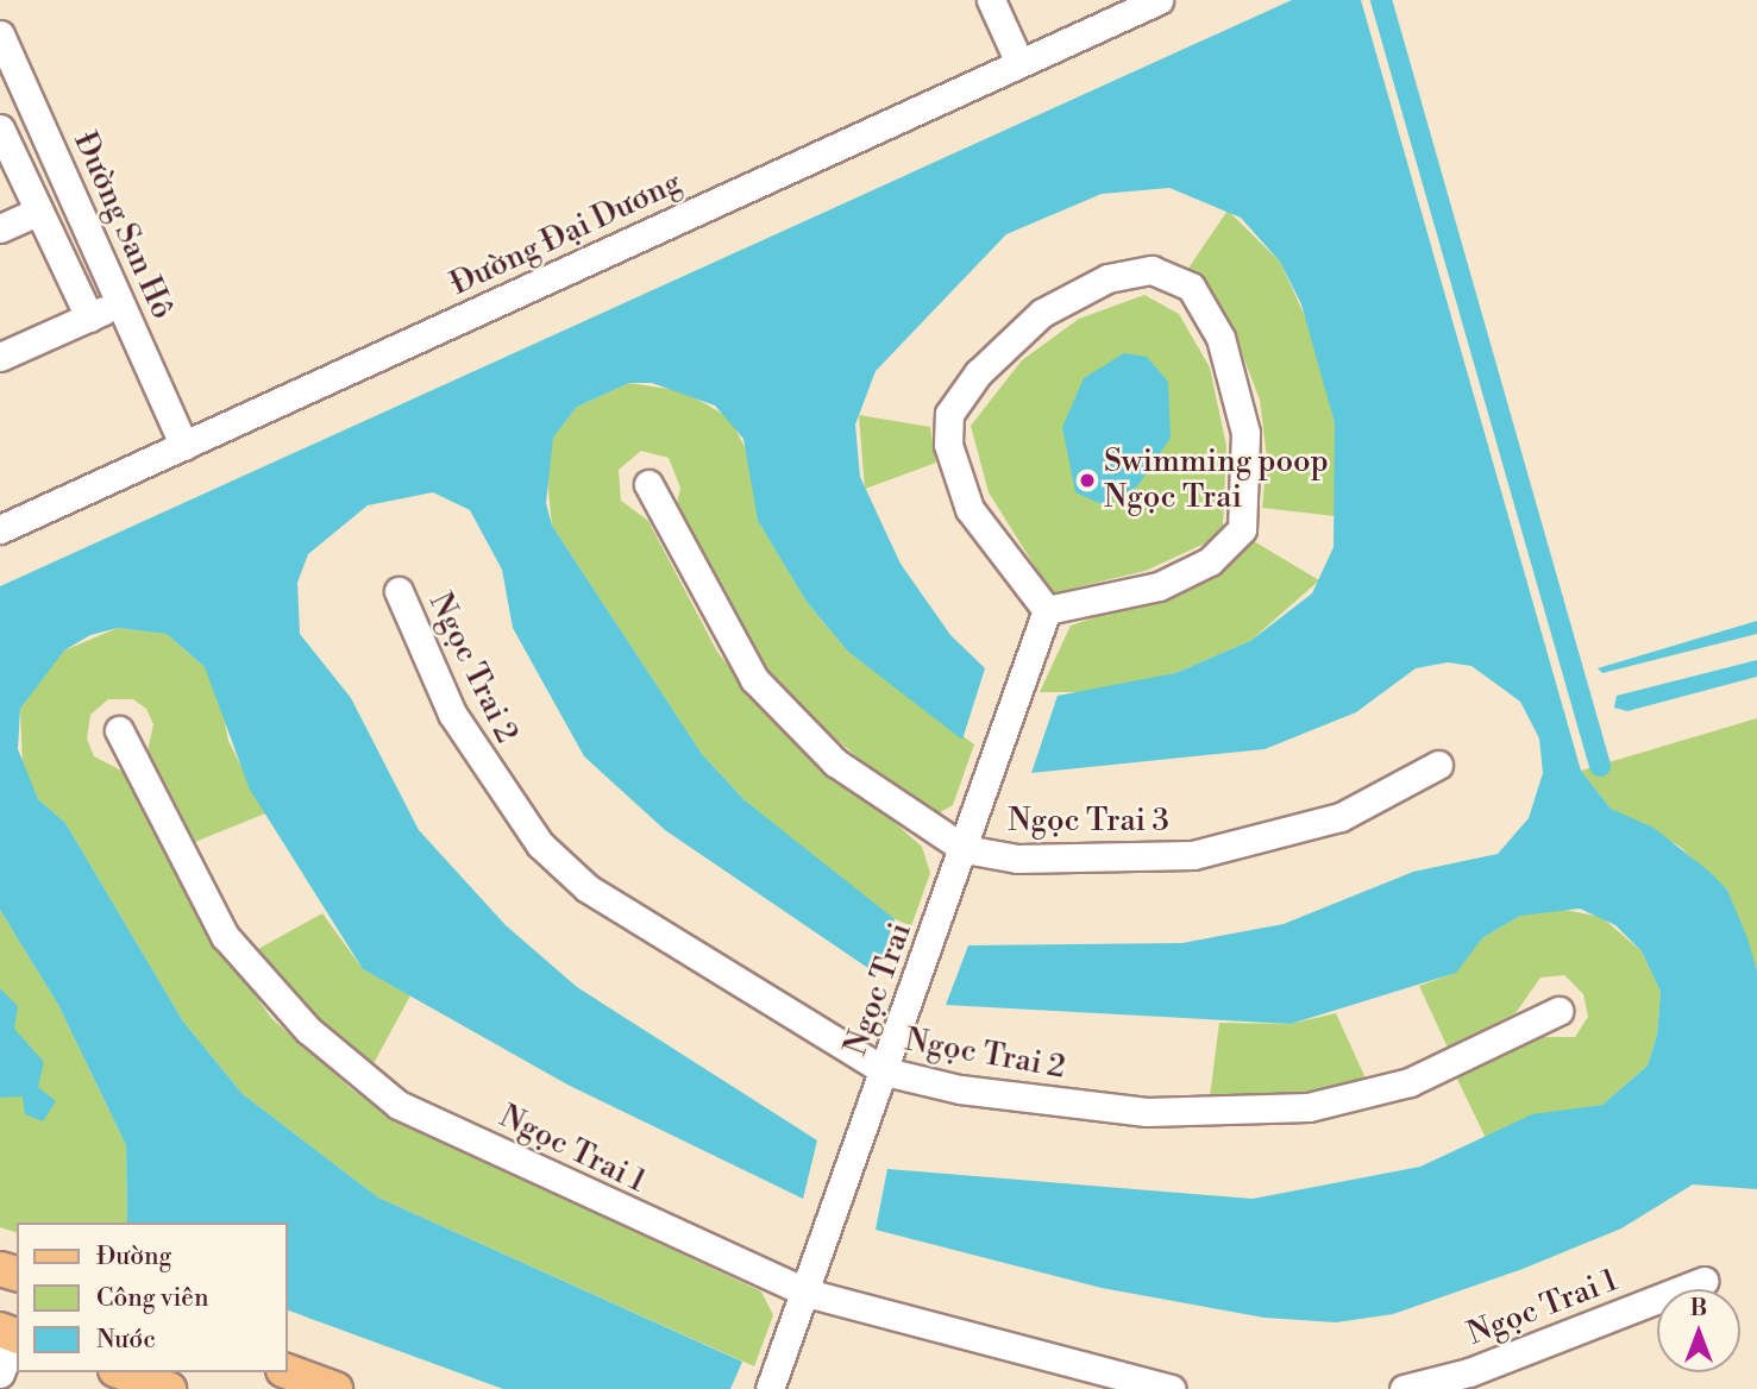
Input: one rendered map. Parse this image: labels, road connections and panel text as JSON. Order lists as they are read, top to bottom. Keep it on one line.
{"streets":{"street":["Đường San Hô","Đường Đại Dương","Ngọc Trai 2","Ngọc Trai 3","Ngọc Trai","Ngọc Trai 1"]},"crossings":[["Đường San Hô","Đường Đại Dương"],["Ngọc Trai 2","Ngọc Trai"],["Ngọc Trai 3","Ngọc Trai"],["Ngọc Trai","Ngọc Trai 1"]],"places":["Swimming poop Ngọc Trai"],"legend":["Đường","Công viên","Nước"],"north":"top"}
